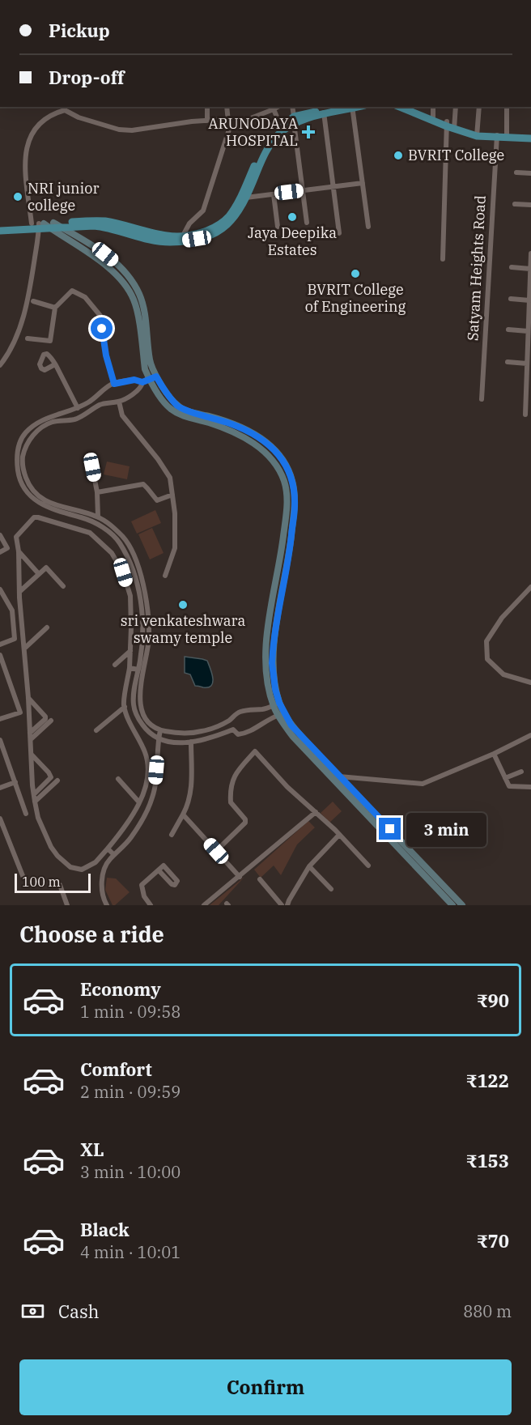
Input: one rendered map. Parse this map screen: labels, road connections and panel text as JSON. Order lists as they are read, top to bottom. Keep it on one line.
{"streets":{"street":["Satyam Heights Road"]},"places":{"health":["ARUNODAYA HOSPITAL"],"other":["BVRIT College","NRI junior college","Jaya Deepika Estates","BVRIT College of Engineering","sri venkateshwara swamy temple"]},"scale_bar":"100 m","page":{"banner":["Pickup","Drop-off"],"bubble":"3 min","scale":"100 m","heading":"Choose a ride","list":[{"name":"Economy","note":"1 min · 09:58","value":"₹90"},{"name":"Comfort","note":"2 min · 09:59","value":"₹122"},{"name":"XL","note":"3 min · 10:00","value":"₹153"},{"name":"Black","note":"4 min · 10:01","value":"₹70"}],"pay":["Cash","880 m"],"buttons":"Confirm"}}
